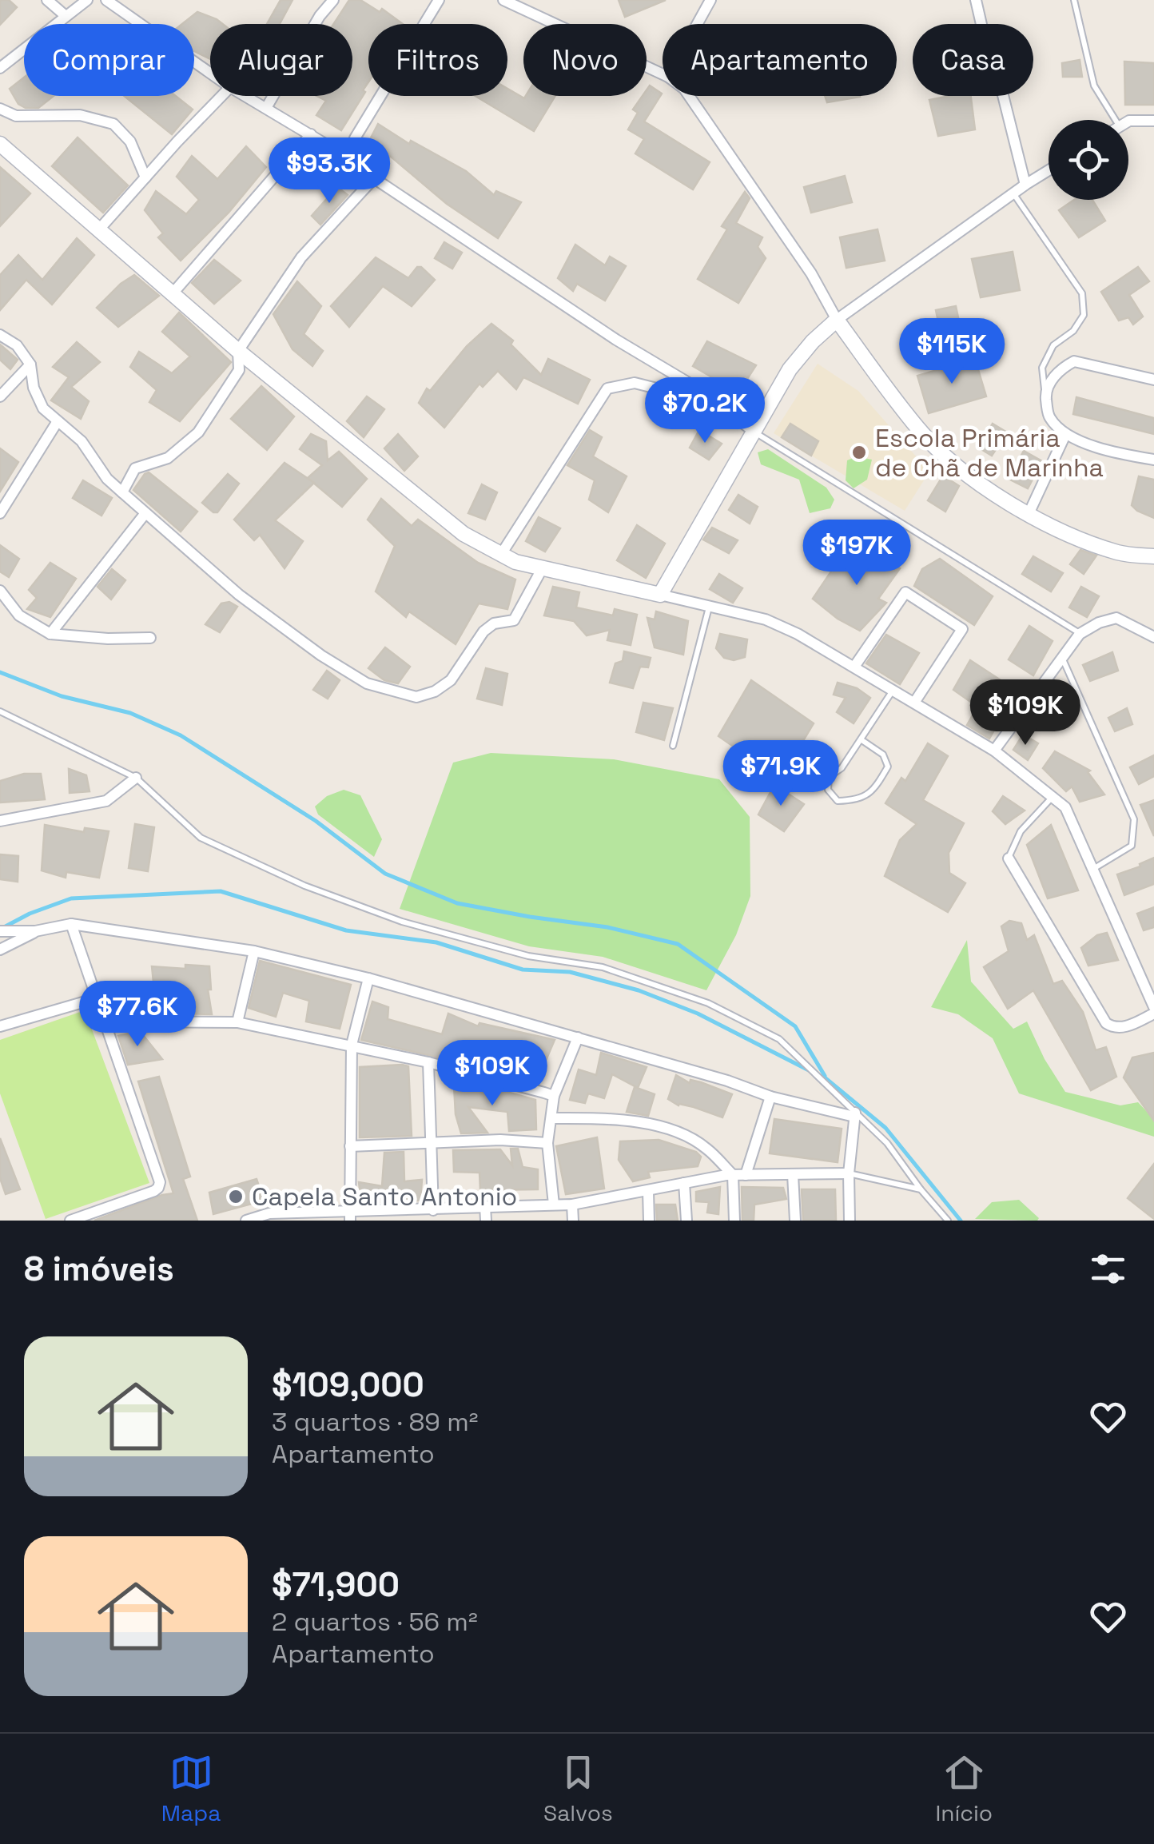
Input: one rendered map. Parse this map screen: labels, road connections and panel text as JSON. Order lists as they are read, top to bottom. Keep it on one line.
{"places":["Escola Primária de Chã de Marinha","Capela Santo Antonio"],"page":{"chip":["Comprar","Alugar","Filtros","Novo","Apartamento","Casa"],"price":["$93.3K","$115K","$70.2K","$197K","$109K","$71.9K","$77.6K","$109K"],"heading":"8 imóveis","list":[{"name":"$109,000","note":"3 quartos · 89 m² · Apartamento"},{"name":"$71,900","note":"2 quartos · 56 m² · Apartamento"}],"tabs":["Mapa","Salvos","Início"]}}
